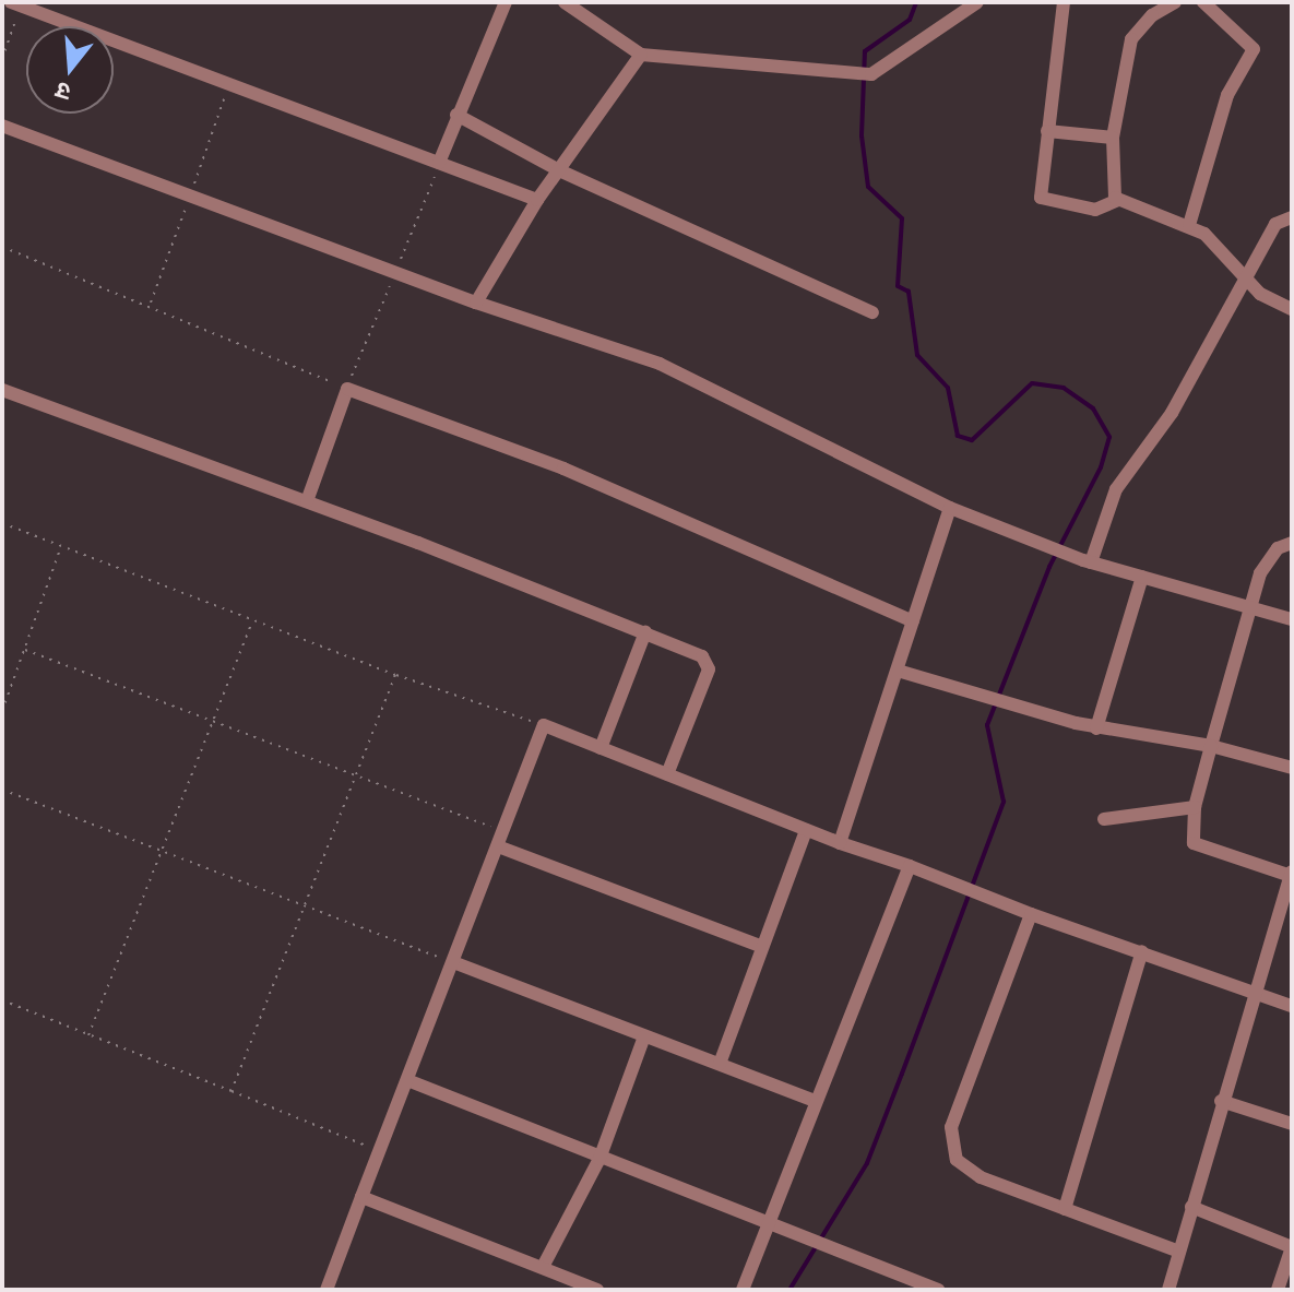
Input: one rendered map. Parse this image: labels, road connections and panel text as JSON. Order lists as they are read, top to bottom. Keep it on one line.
{"north":"bottom"}
